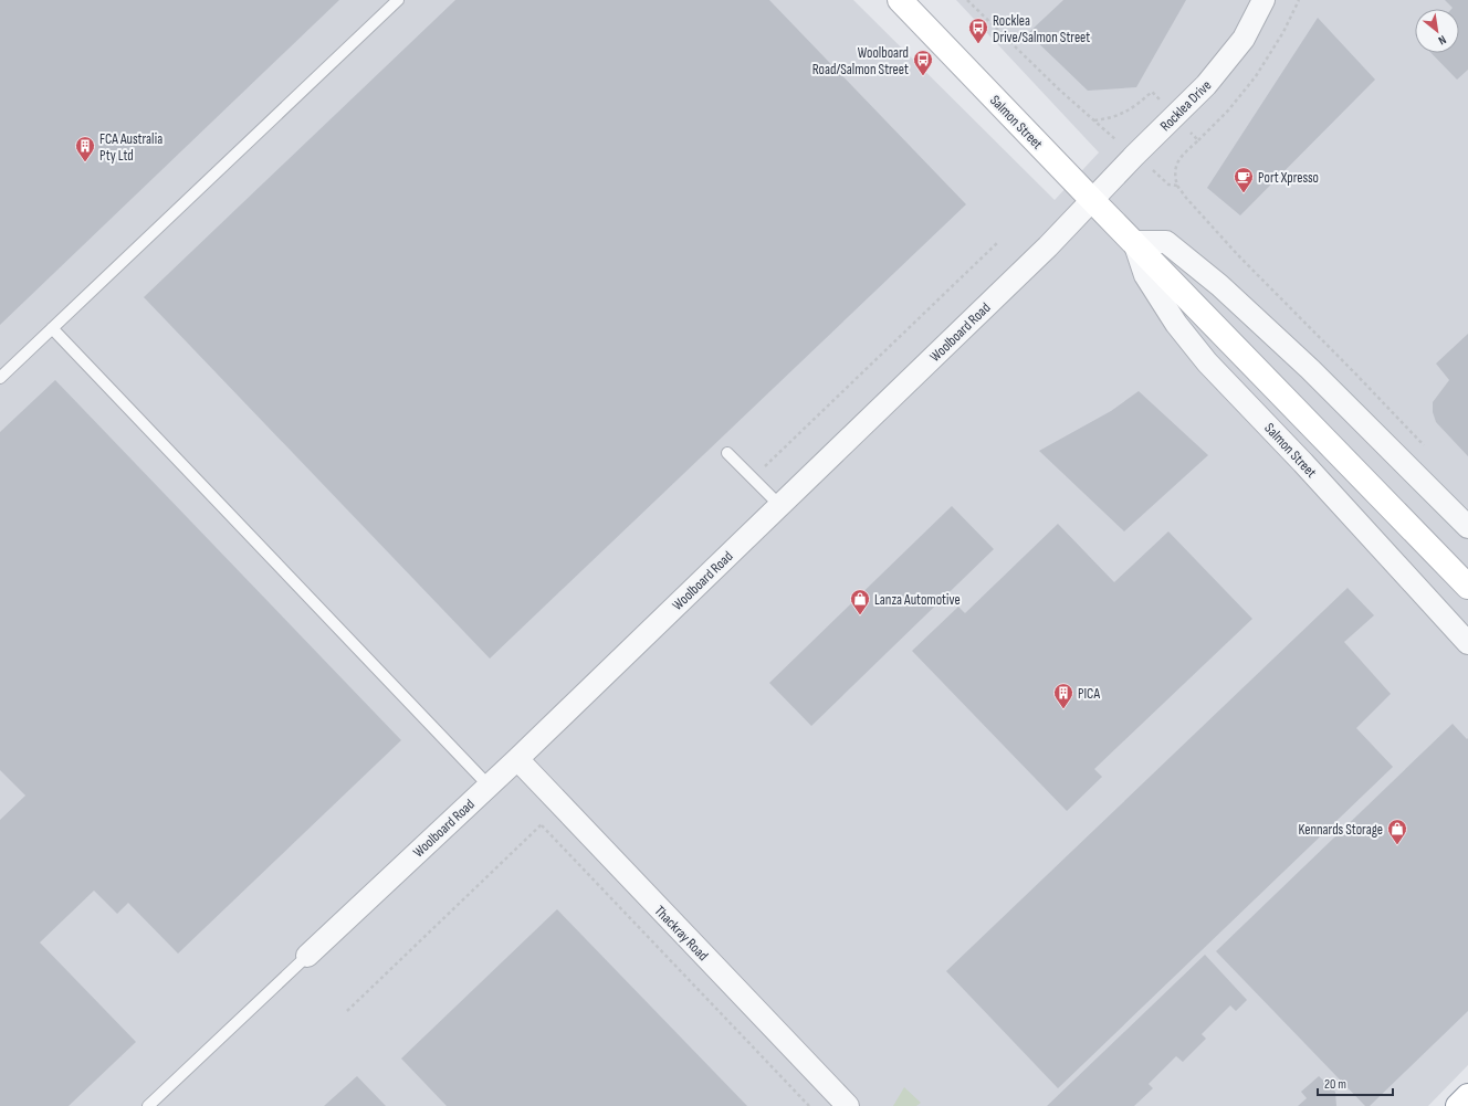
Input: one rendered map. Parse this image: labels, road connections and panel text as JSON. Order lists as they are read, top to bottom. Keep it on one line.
{"streets":{"main road":["Salmon Street"],"street":["Rocklea Drive","Woolboard Road","Thackray Road"]},"crossings":[["Rocklea Drive","Salmon Street"],["Rocklea Drive","Woolboard Road"],["Salmon Street","Woolboard Road"],["Woolboard Road","Thackray Road"]],"places":{"bus stop":["Rocklea Drive/Salmon Street","Woolboard Road/Salmon Street"],"building":["FCA Australia Pty Ltd","PICA"],"cafe":["Port Xpresso"],"shop":["Lanza Automotive","Kennards Storage"]},"scale_bar":"20 m","north":"bottom right"}
